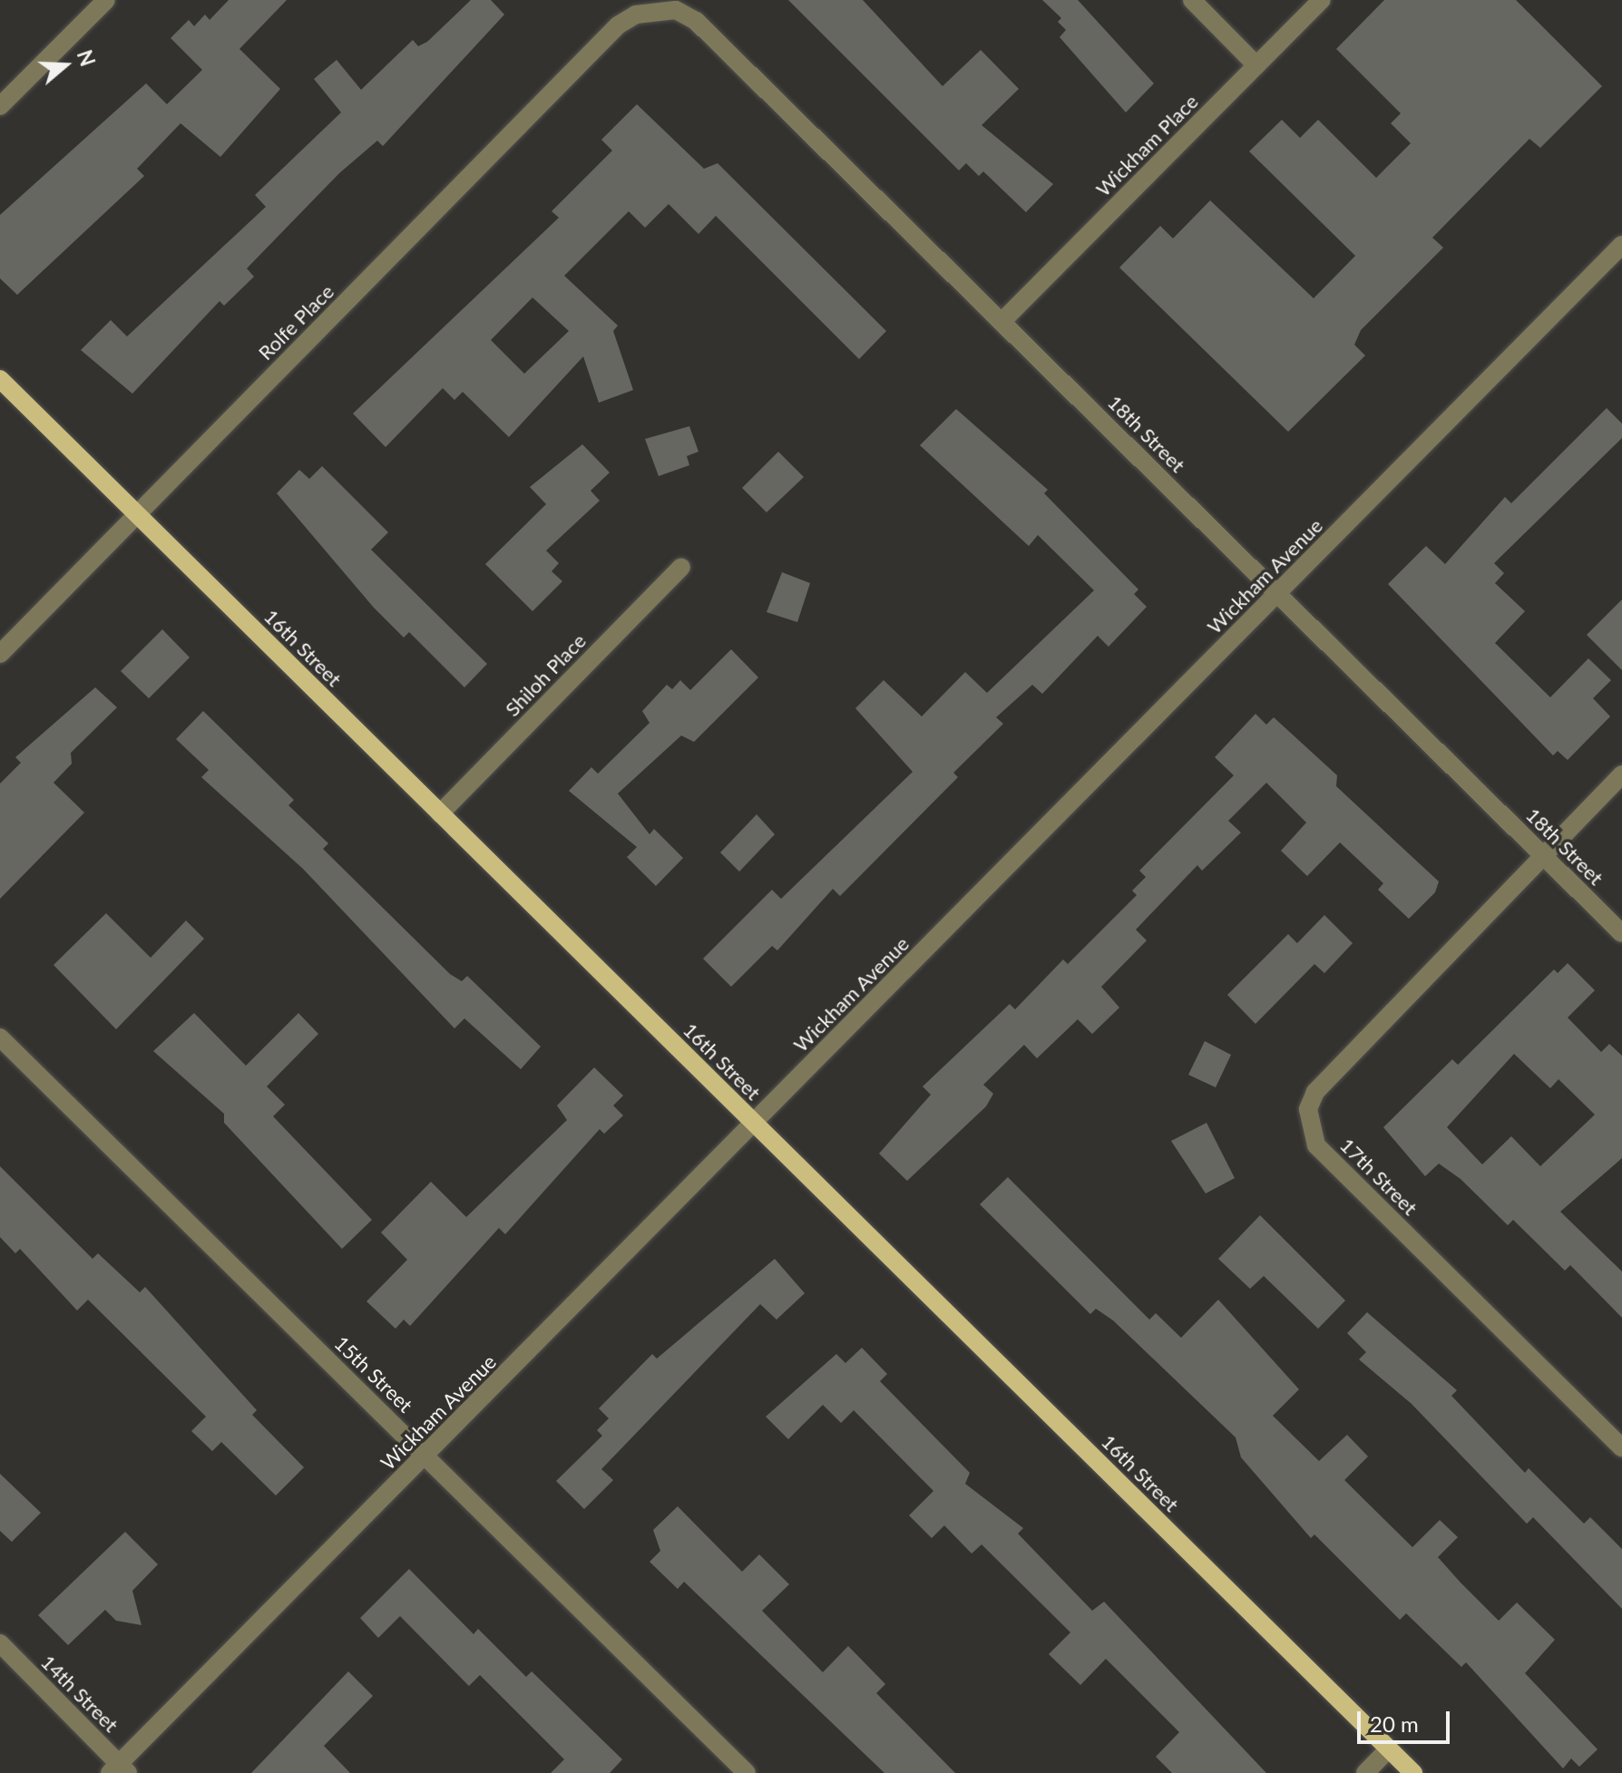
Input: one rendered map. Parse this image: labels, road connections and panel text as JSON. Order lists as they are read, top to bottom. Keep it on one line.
{"streets":{"main road":["16th Street"],"street":["Wickham Place","Rolfe Place","18th Street","Wickham Avenue","Shiloh Place","17th Street","15th Street","14th Street"]},"crossings":[["Wickham Place","18th Street"],["Rolfe Place","18th Street"],["Rolfe Place","16th Street"],["18th Street","Wickham Avenue"],["18th Street","17th Street"],["Wickham Avenue","16th Street"],["Wickham Avenue","15th Street"],["Wickham Avenue","14th Street"],["16th Street","Shiloh Place"]],"scale_bar":"20 m","north":"right"}
